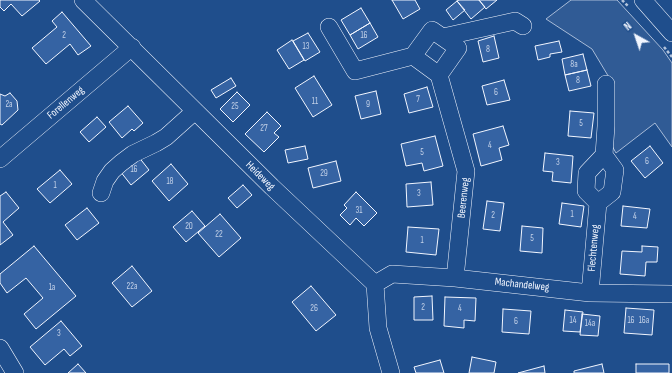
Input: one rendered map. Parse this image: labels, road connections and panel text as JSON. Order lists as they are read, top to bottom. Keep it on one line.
{"streets":{"street":["Forellenweg","Heideweg","Beerenweg","Flechtenweg","Machandelweg"]},"crossings":[["Forellenweg","Heideweg"],["Heideweg","Machandelweg"],["Beerenweg","Machandelweg"],["Flechtenweg","Machandelweg"]],"house_numbers":["2","16","13","8","8a","8","6","7","11","2a","9","25","5","27","4","5","6","3","16","29","18","1","3","31","1","2","4","20","22","5","1","22a","1a","2","26","4","14","16","16a","6","14a","3"],"north":"top left"}
